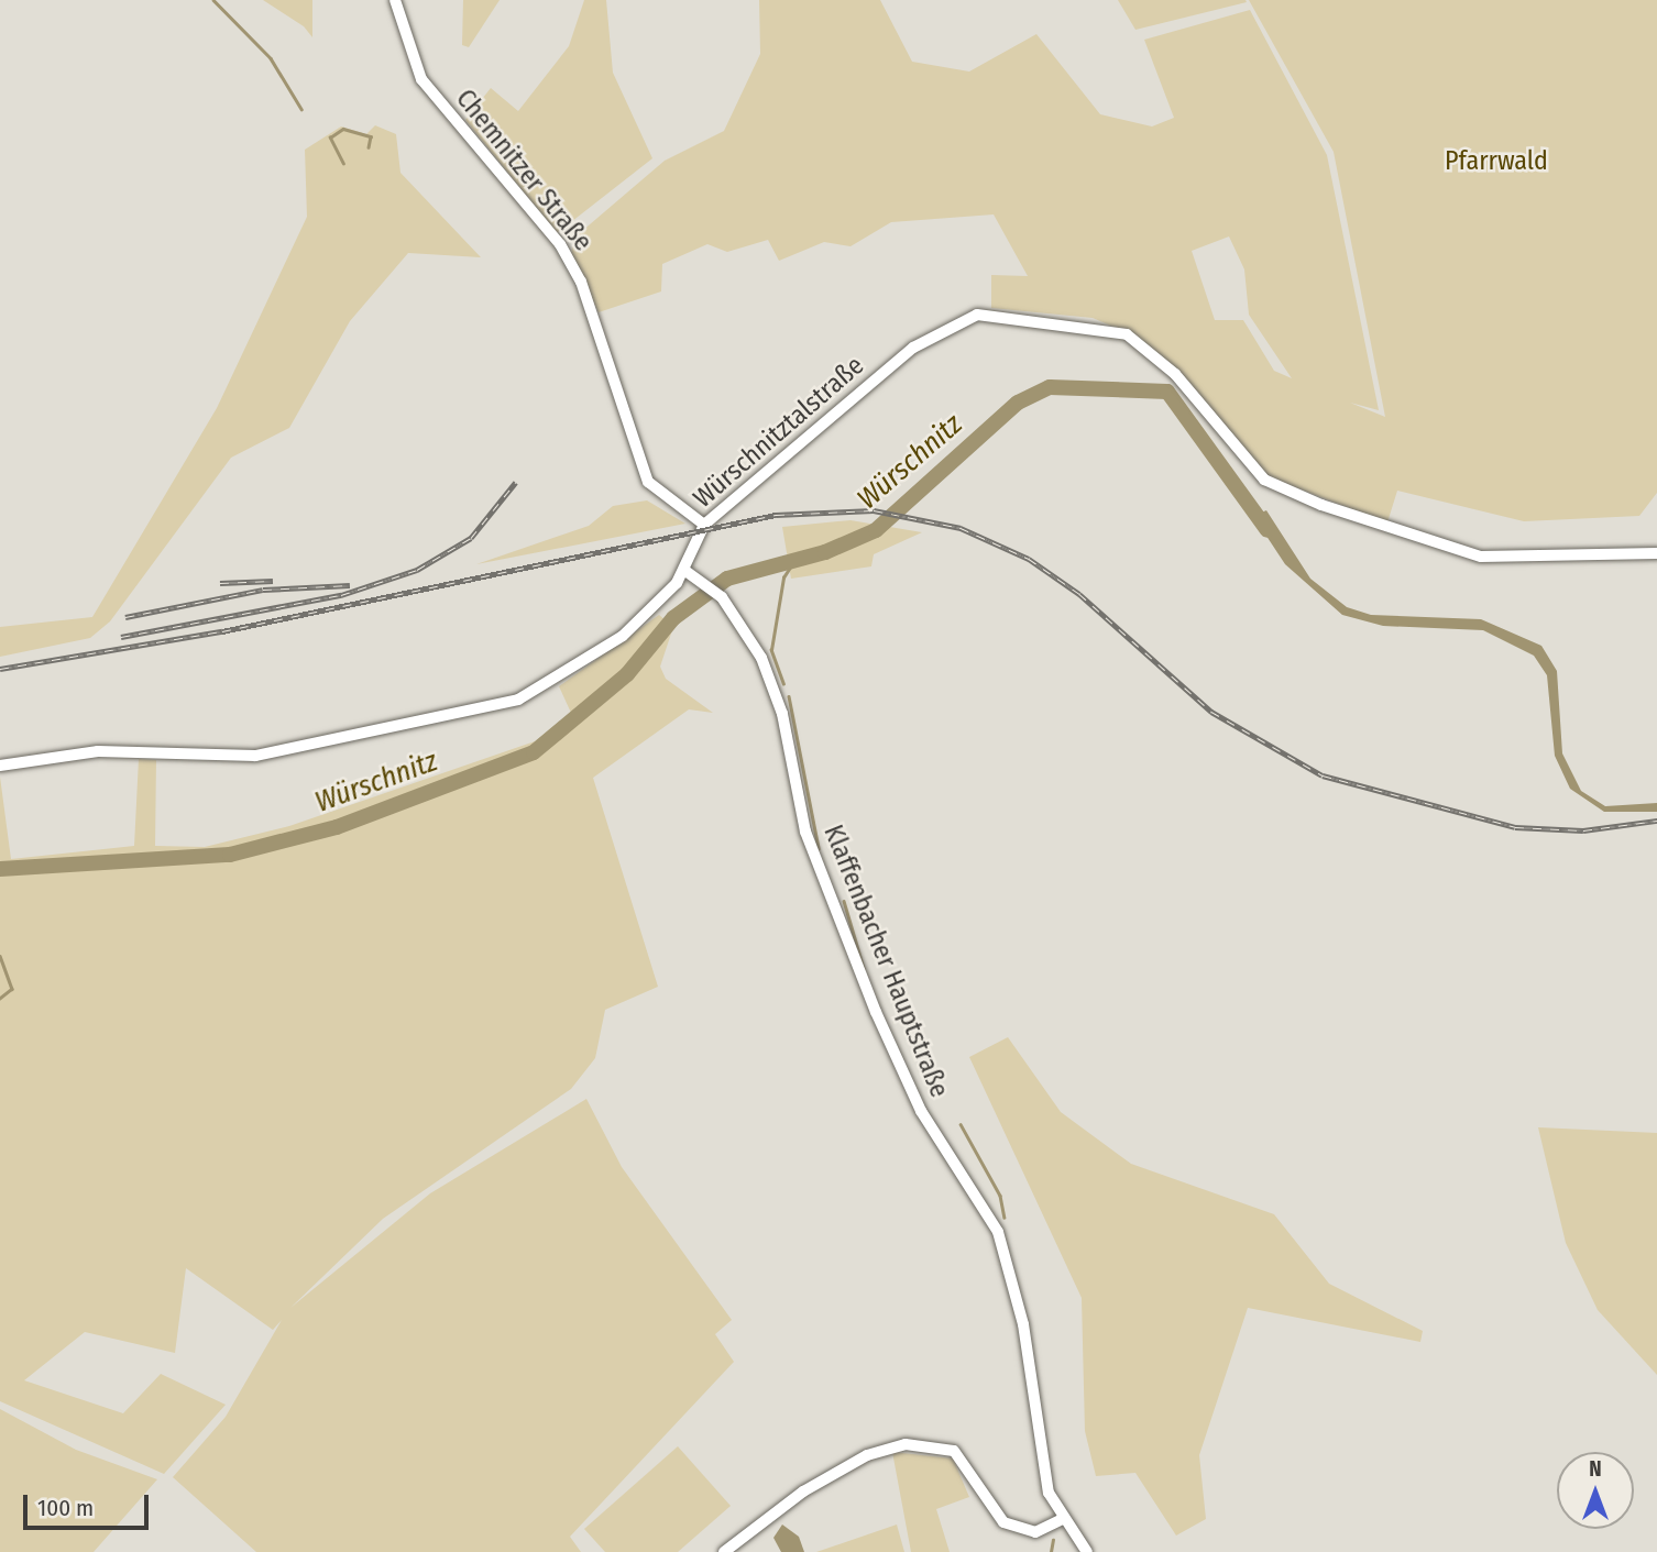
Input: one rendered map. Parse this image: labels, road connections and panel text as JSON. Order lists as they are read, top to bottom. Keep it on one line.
{"streets":{"main road":["Würschnitztalstraße"],"street":["Chemnitzer Straße","Klaffenbacher Hauptstraße"]},"crossings":[["Chemnitzer Straße","Würschnitztalstraße"],["Würschnitztalstraße","Klaffenbacher Hauptstraße"]],"water":["Würschnitz"],"parks":["Pfarrwald"],"scale_bar":"100 m","north":"top"}
